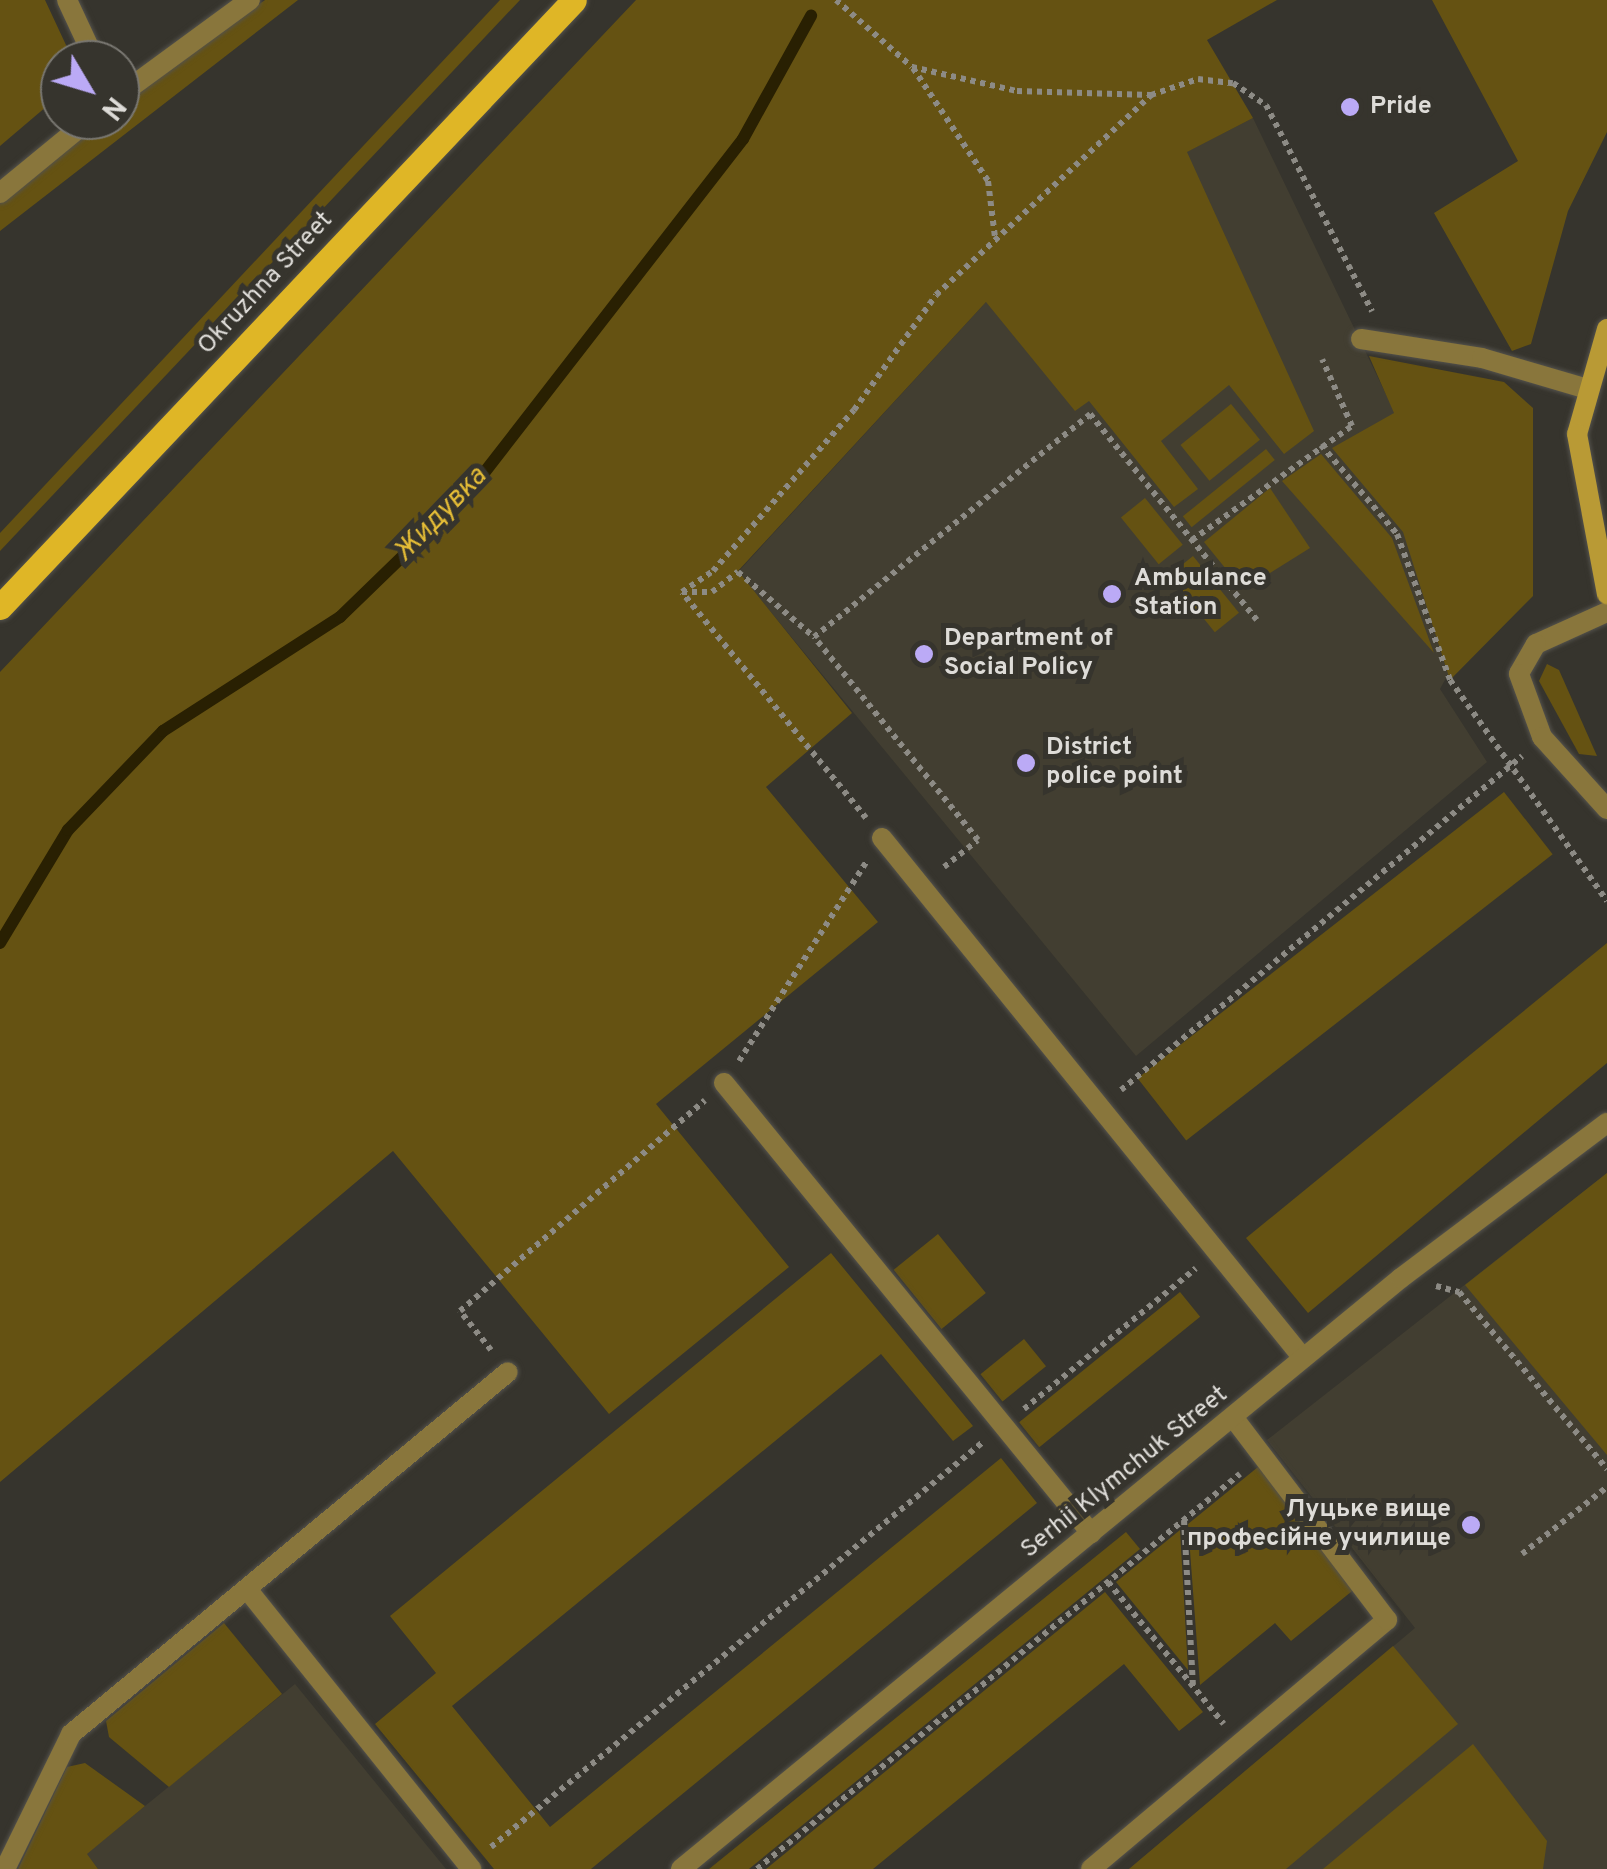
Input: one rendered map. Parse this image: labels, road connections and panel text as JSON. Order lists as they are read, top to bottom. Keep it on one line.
{"streets":{"main road":["Okruzhna Street"],"street":["Serhii Klymchuk Street"]},"water":["Жидувка"],"places":["Pride","Ambulance Station","Department of Social Policy","District police point","Луцьке вище професійне училище"],"north":"bottom right"}
